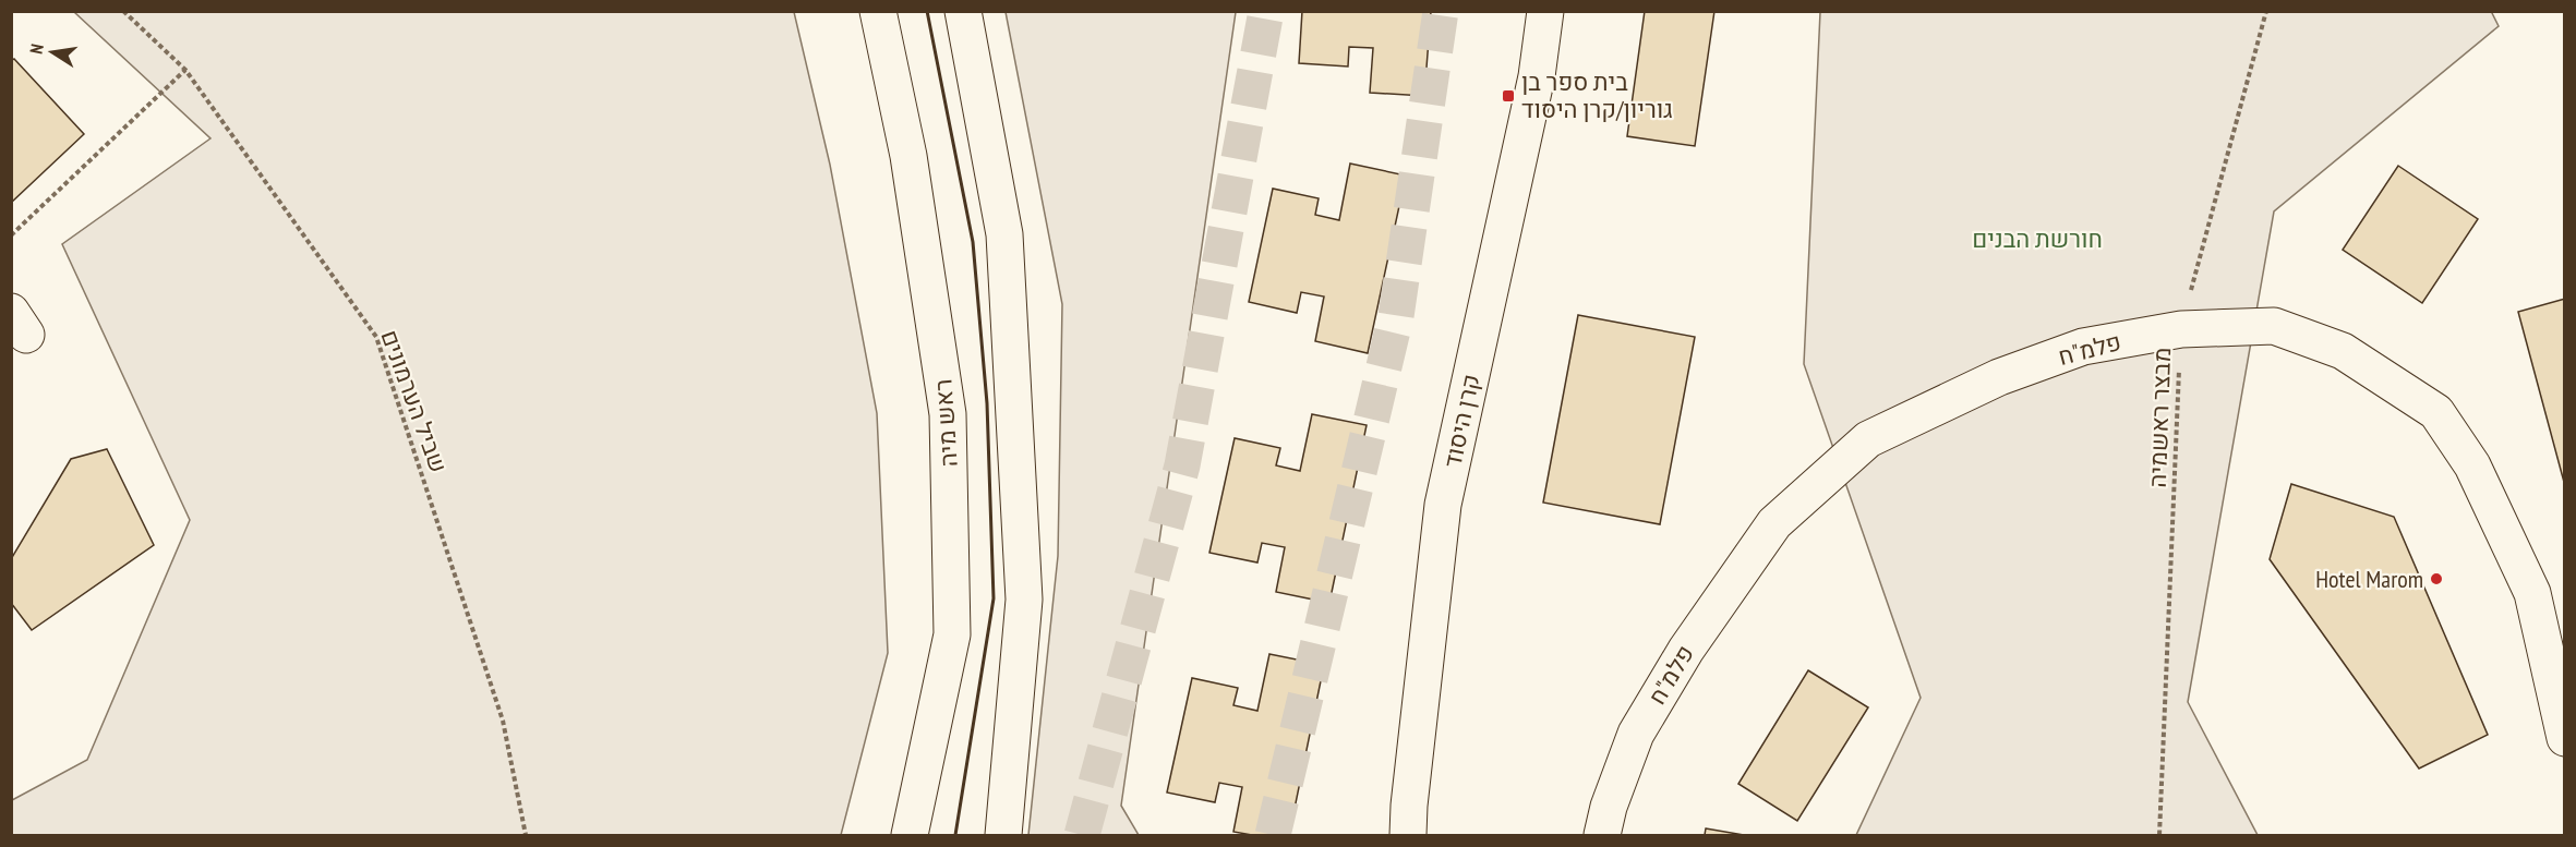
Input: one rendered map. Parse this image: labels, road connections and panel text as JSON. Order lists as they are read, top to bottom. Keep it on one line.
{"streets":{"street":["פלמ\"ח","קרן היסוד","ראש מיה"],"path":["שביל הערמונים","מבצר ראשמיה"]},"crossings":[["פלמ\"ח","מבצר ראשמיה"]],"parks":["חורשת הבנים"],"places":{"transit":["בית ספר בן גוריון/קרן היסוד"],"other":["Hotel Marom"]},"north":"left"}
